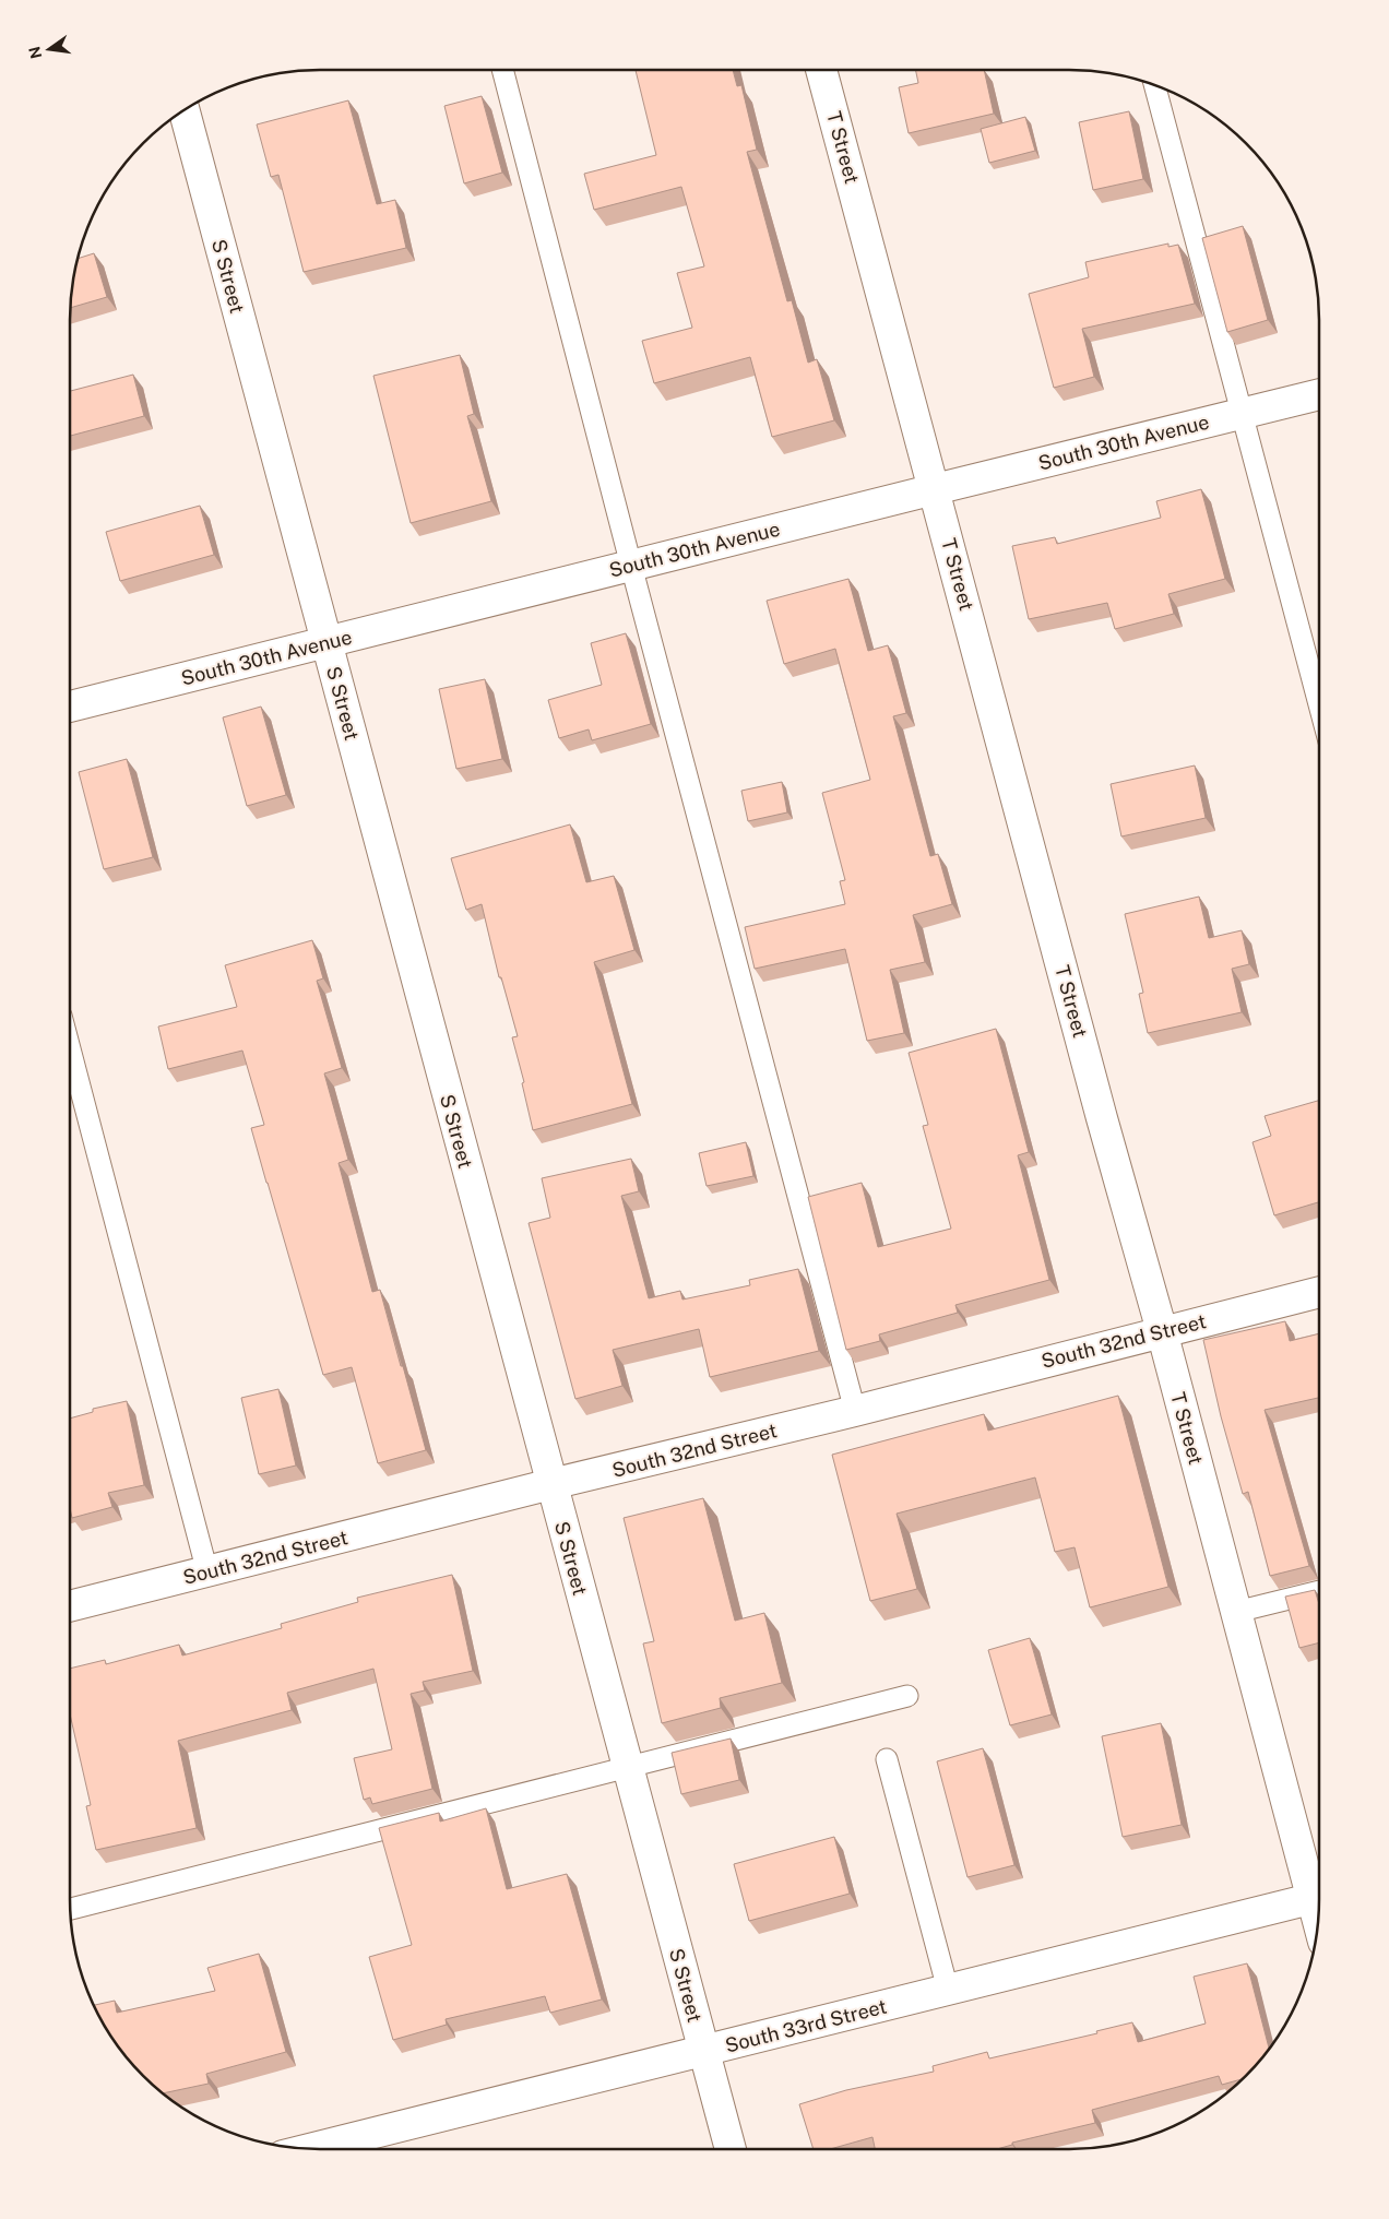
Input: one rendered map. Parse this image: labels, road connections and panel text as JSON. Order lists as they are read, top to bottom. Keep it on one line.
{"streets":{"street":["T Street","S Street","South 30th Avenue","South 32nd Street","South 33rd Street"]},"crossings":[["T Street","South 30th Avenue"],["T Street","South 32nd Street"],["S Street","South 30th Avenue"],["S Street","South 32nd Street"],["S Street","South 33rd Street"]],"north":"left"}
